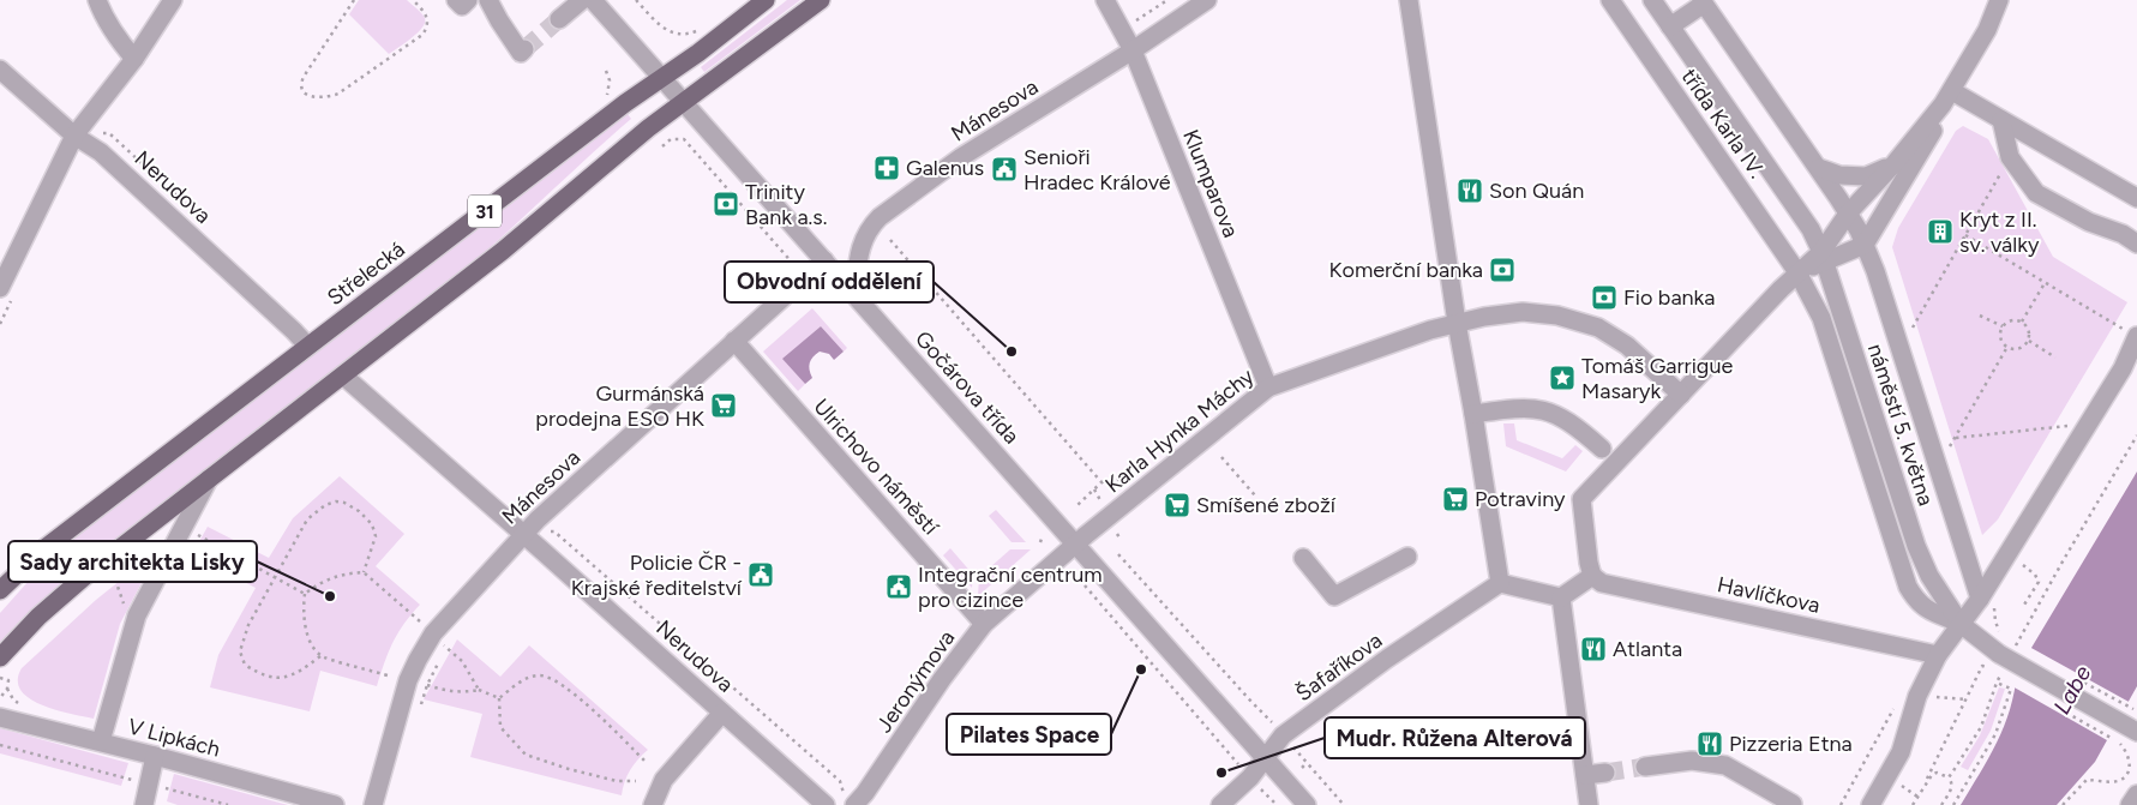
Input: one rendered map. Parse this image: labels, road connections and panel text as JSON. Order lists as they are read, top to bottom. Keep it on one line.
{"streets":{"main road":["31","Střelecká"],"street":["Mánesova","třída Karla IV.","Klumparova","Nerudova","Gočárova třída","náměstí 5. května","Karla Hynka Máchy","Ulrichovo náměstí","Havlíčkova","Šafaříkova","Jeronýmova","V Lipkách"]},"crossings":[["Mánesova","Klumparova"],["Mánesova","Nerudova"],["Mánesova","Gočárova třída"],["Mánesova","Ulrichovo náměstí"],["třída Karla IV.","náměstí 5. května"],["Klumparova","Karla Hynka Máchy"],["Nerudova","31"],["Nerudova","Střelecká"],["31","Gočárova třída"],["Střelecká","Gočárova třída"],["Gočárova třída","Karla Hynka Máchy"],["Gočárova třída","Šafaříkova"],["Gočárova třída","Jeronýmova"],["Karla Hynka Máchy","Jeronýmova"],["Ulrichovo náměstí","Jeronýmova"]],"water":["Labe"],"places":{"pharmacy":["Galenus"],"public building":["Senioři Hradec Králové","Policie ČR - Krajské ředitelství","Integrační centrum pro cizince"],"restaurant":["Son Quán","Atlanta","Pizzeria Etna"],"bank":["Trinity Bank a.s.","Komerční banka","Fio banka"],"building":["Kryt z II. sv. války"],"other":["Obvodní oddělení","Sady architekta Lisky","Pilates Space","Mudr. Růžena Alterová"],"place":["Tomáš Garrigue Masaryk"],"supermarket":["Gurmánská prodejna ESO HK","Potraviny","Smíšené zboží"]}}
